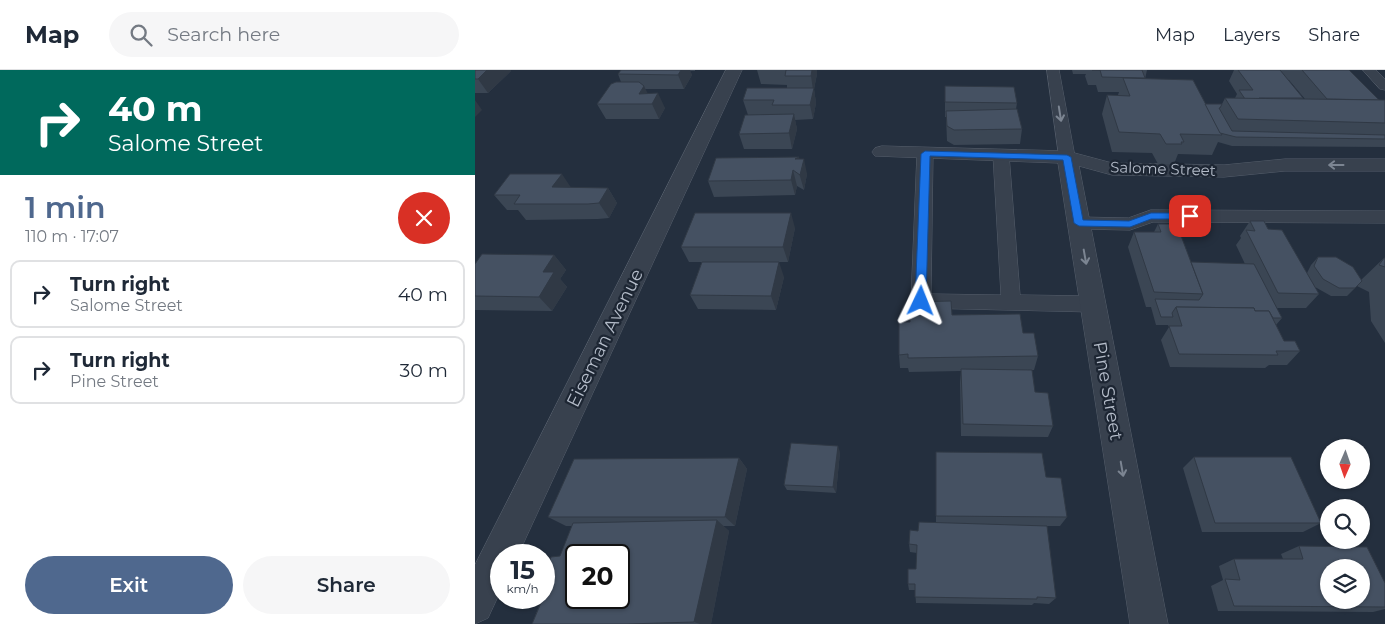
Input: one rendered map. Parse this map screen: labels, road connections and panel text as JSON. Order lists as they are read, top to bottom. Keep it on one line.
{"streets":{"street":["Salome Street","Eiseman Avenue","Pine Street"]},"crossings":[["Salome Street","Pine Street"]],"one_way":["Salome Street","Pine Street"],"north":"bottom","page":{"header":"Map","search":"Search here","nav":["Map","Layers","Share"],"turn":["40 m","Salome Street"],"heading":["1 min","110 m · 17:07"],"list":[{"name":"Turn right","note":"Salome Street","value":"40 m"},{"name":"Turn right","note":"Pine Street","value":"30 m"}],"speed":"15 km/h","limit":"20","buttons":["Exit","Share"]}}
